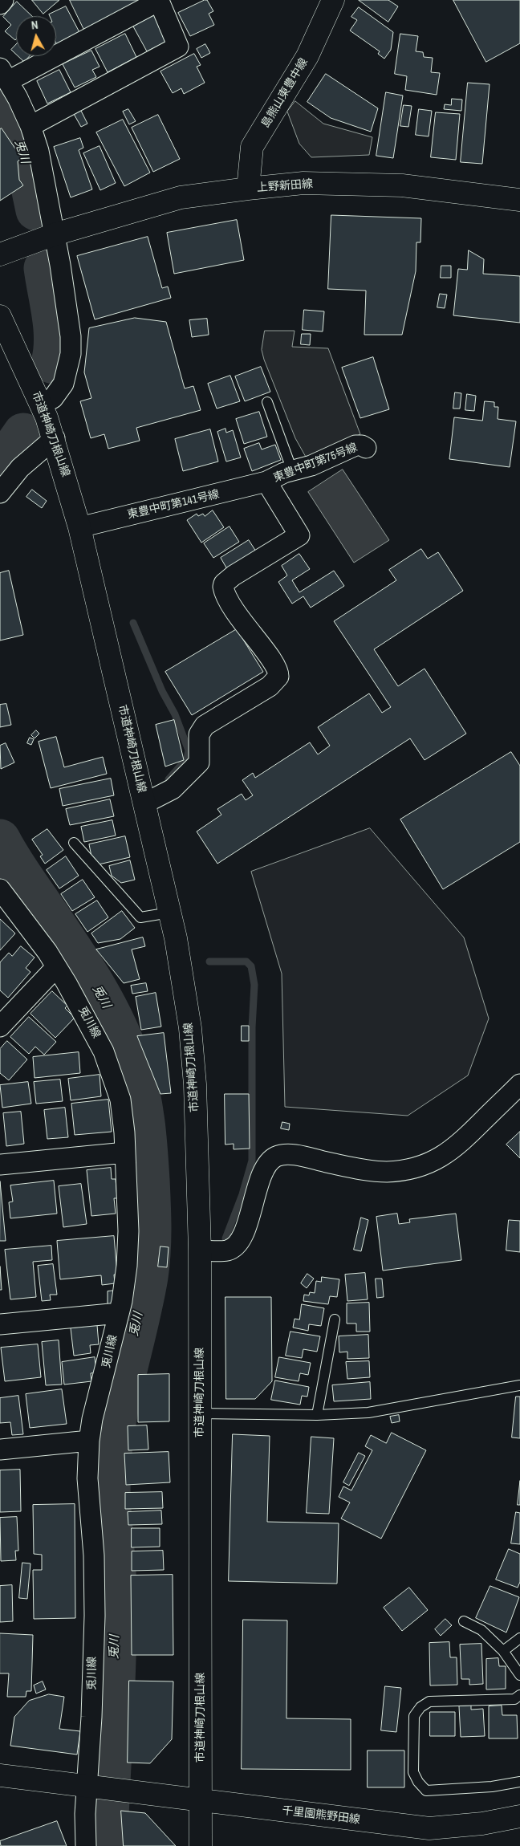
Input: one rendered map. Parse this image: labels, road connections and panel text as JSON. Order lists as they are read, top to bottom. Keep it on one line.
{"streets":{"street":["島熊山東豊中線","上野新田線","市道神崎刀根山線","東豊中町第75号線","東豊中町第141号線","兎川線","千里園熊野田線"]},"crossings":[["島熊山東豊中線","上野新田線"],["市道神崎刀根山線","東豊中町第75号線"],["市道神崎刀根山線","東豊中町第141号線"],["市道神崎刀根山線","千里園熊野田線"],["東豊中町第75号線","東豊中町第141号線"],["兎川線","千里園熊野田線"]],"water":["兎川"],"north":"top"}
